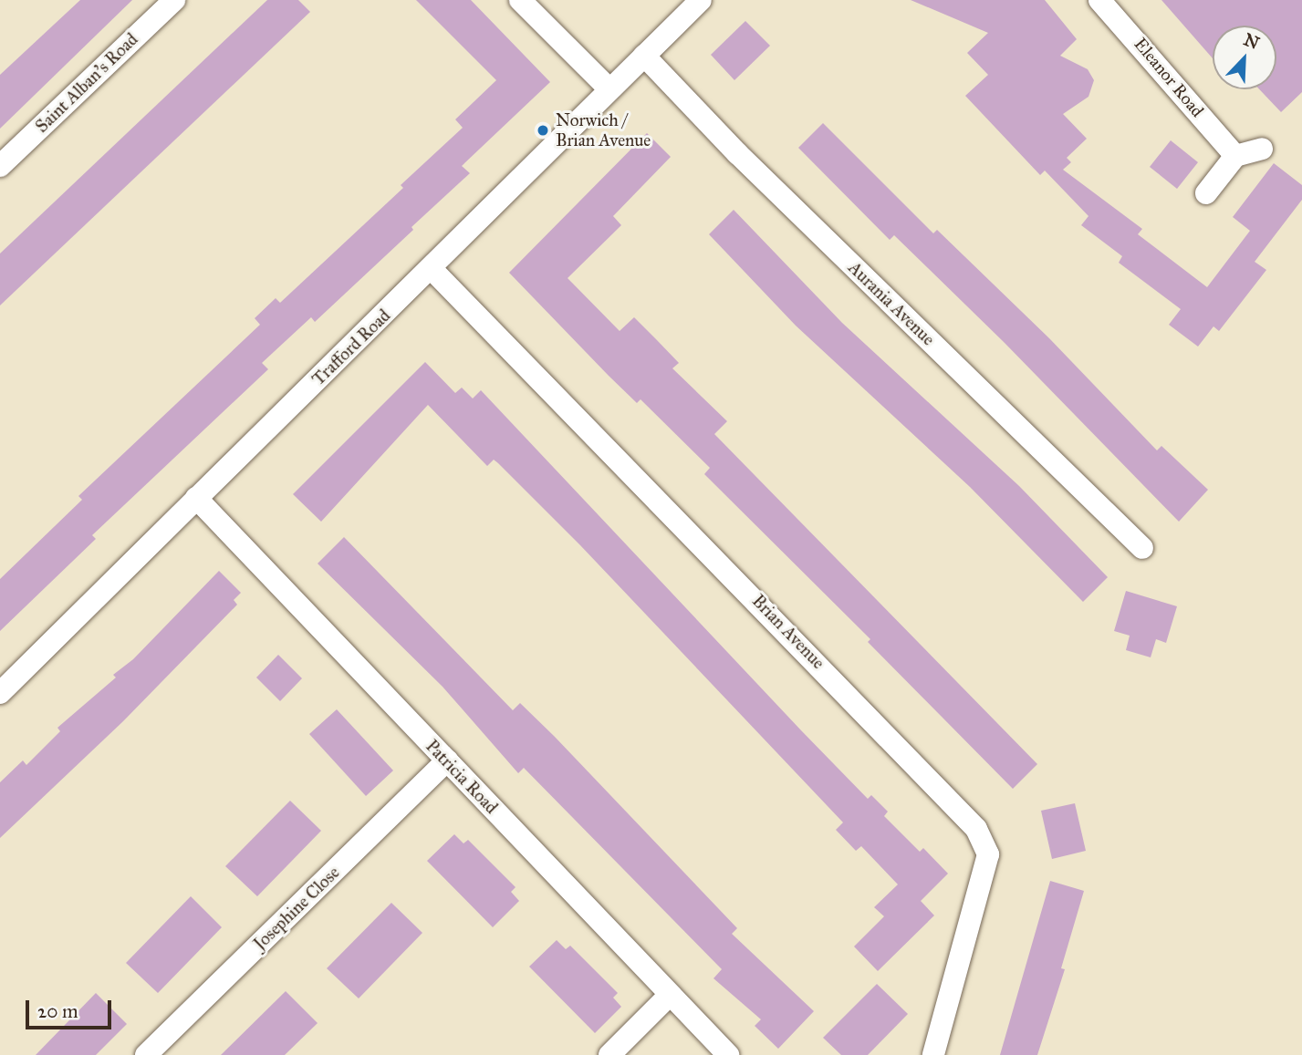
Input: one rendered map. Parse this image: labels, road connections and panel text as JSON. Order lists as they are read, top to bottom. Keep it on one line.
{"streets":{"street":["Eleanor Road","Saint Alban's Road","Aurania Avenue","Trafford Road","Brian Avenue","Patricia Road","Josephine Close"]},"crossings":[["Aurania Avenue","Trafford Road"],["Trafford Road","Brian Avenue"],["Trafford Road","Patricia Road"],["Patricia Road","Josephine Close"]],"places":["Norwich / Brian Avenue"],"scale_bar":"20 m","north":"top right"}
